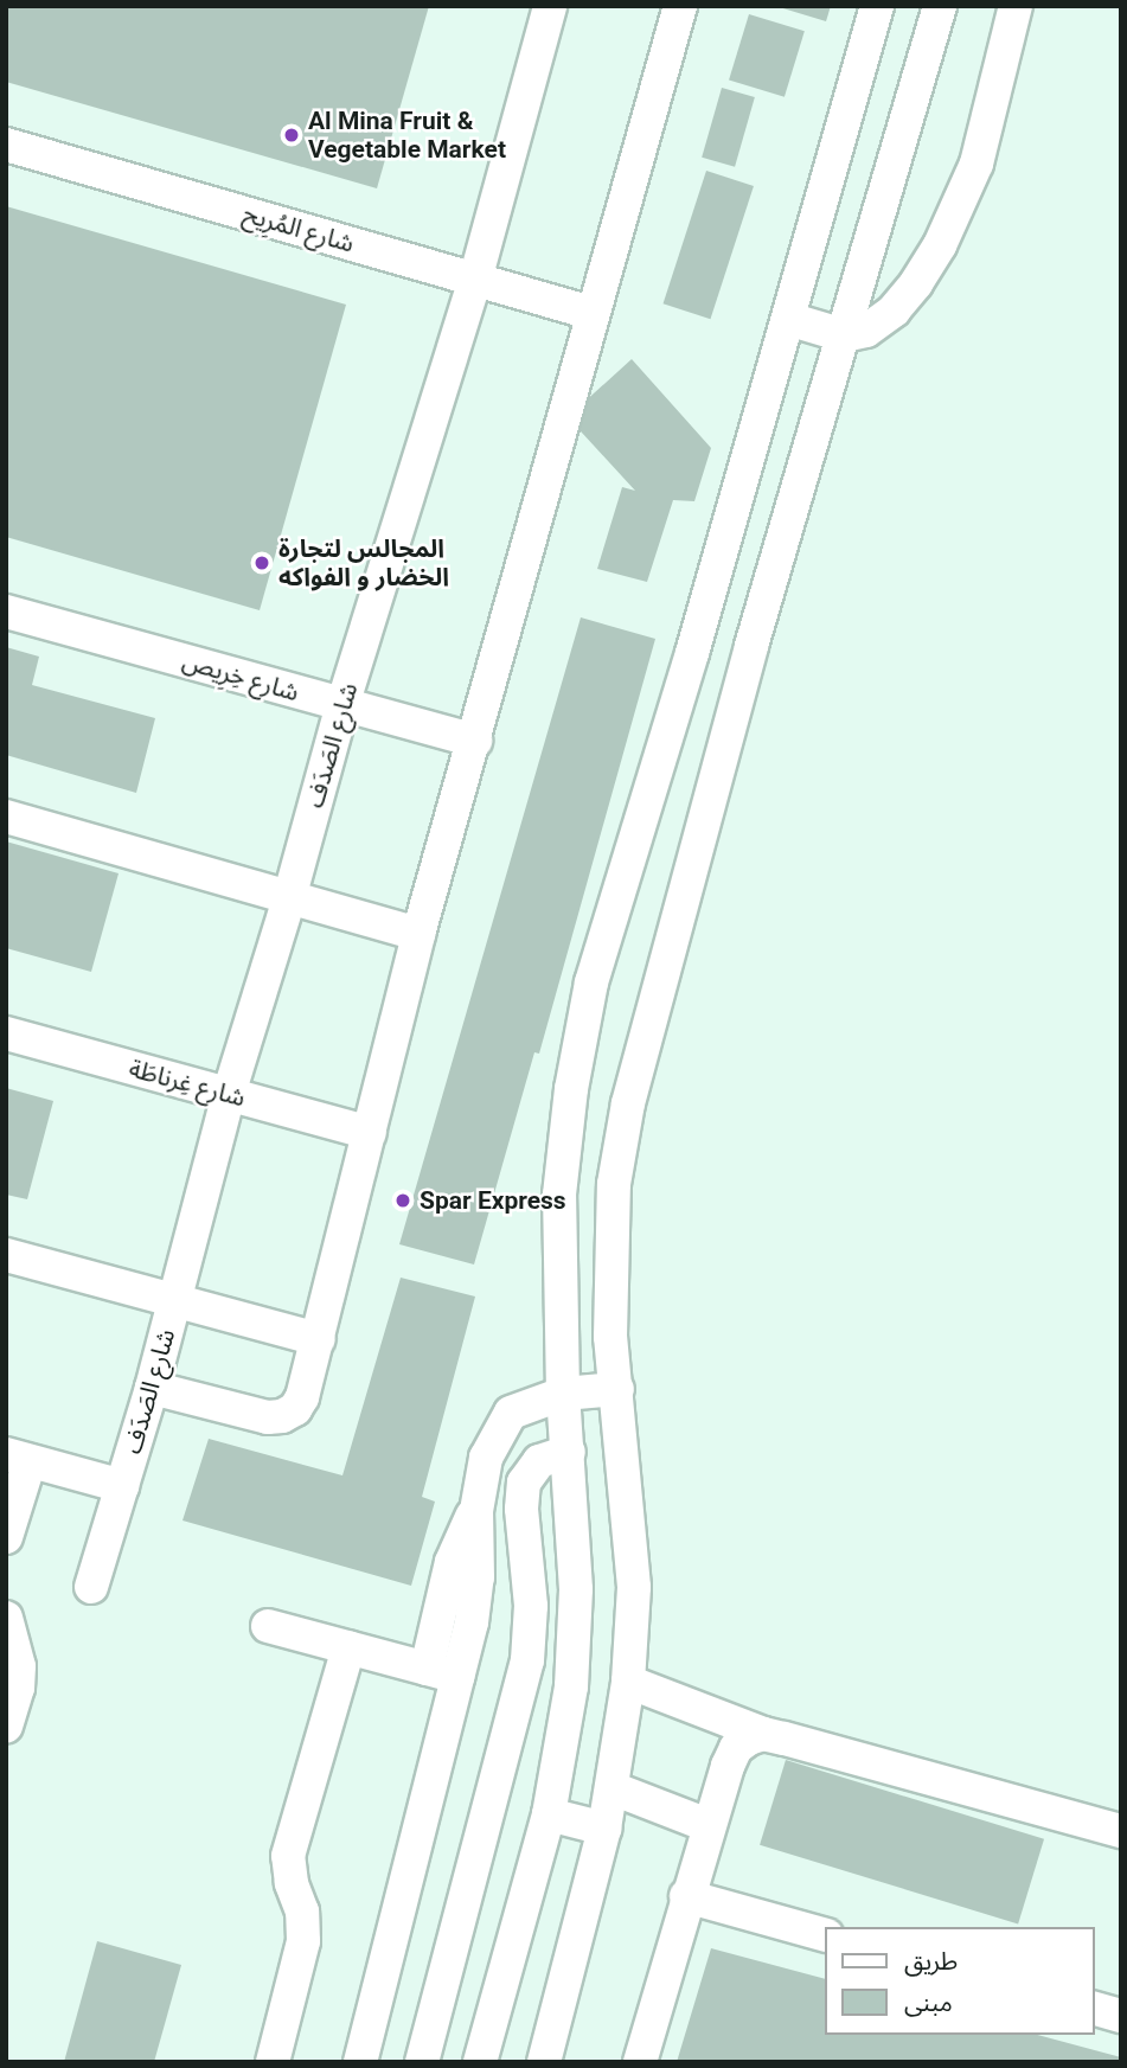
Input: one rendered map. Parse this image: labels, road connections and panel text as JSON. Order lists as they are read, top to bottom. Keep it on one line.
{"streets":{"lane":["شارع المُرِيح","شارع خِرِيص","شارع الصَدَف","شارع غِرناطَة"]},"crossings":[["شارع المُرِيح","شارع الصَدَف"],["شارع خِرِيص","شارع الصَدَف"],["شارع الصَدَف","شارع غِرناطَة"]],"places":["Al Mina Fruit & Vegetable Market","المجالس لتجارة الخضار و الفواكه","Spar Express"],"legend":["طريق","مبنى"]}
